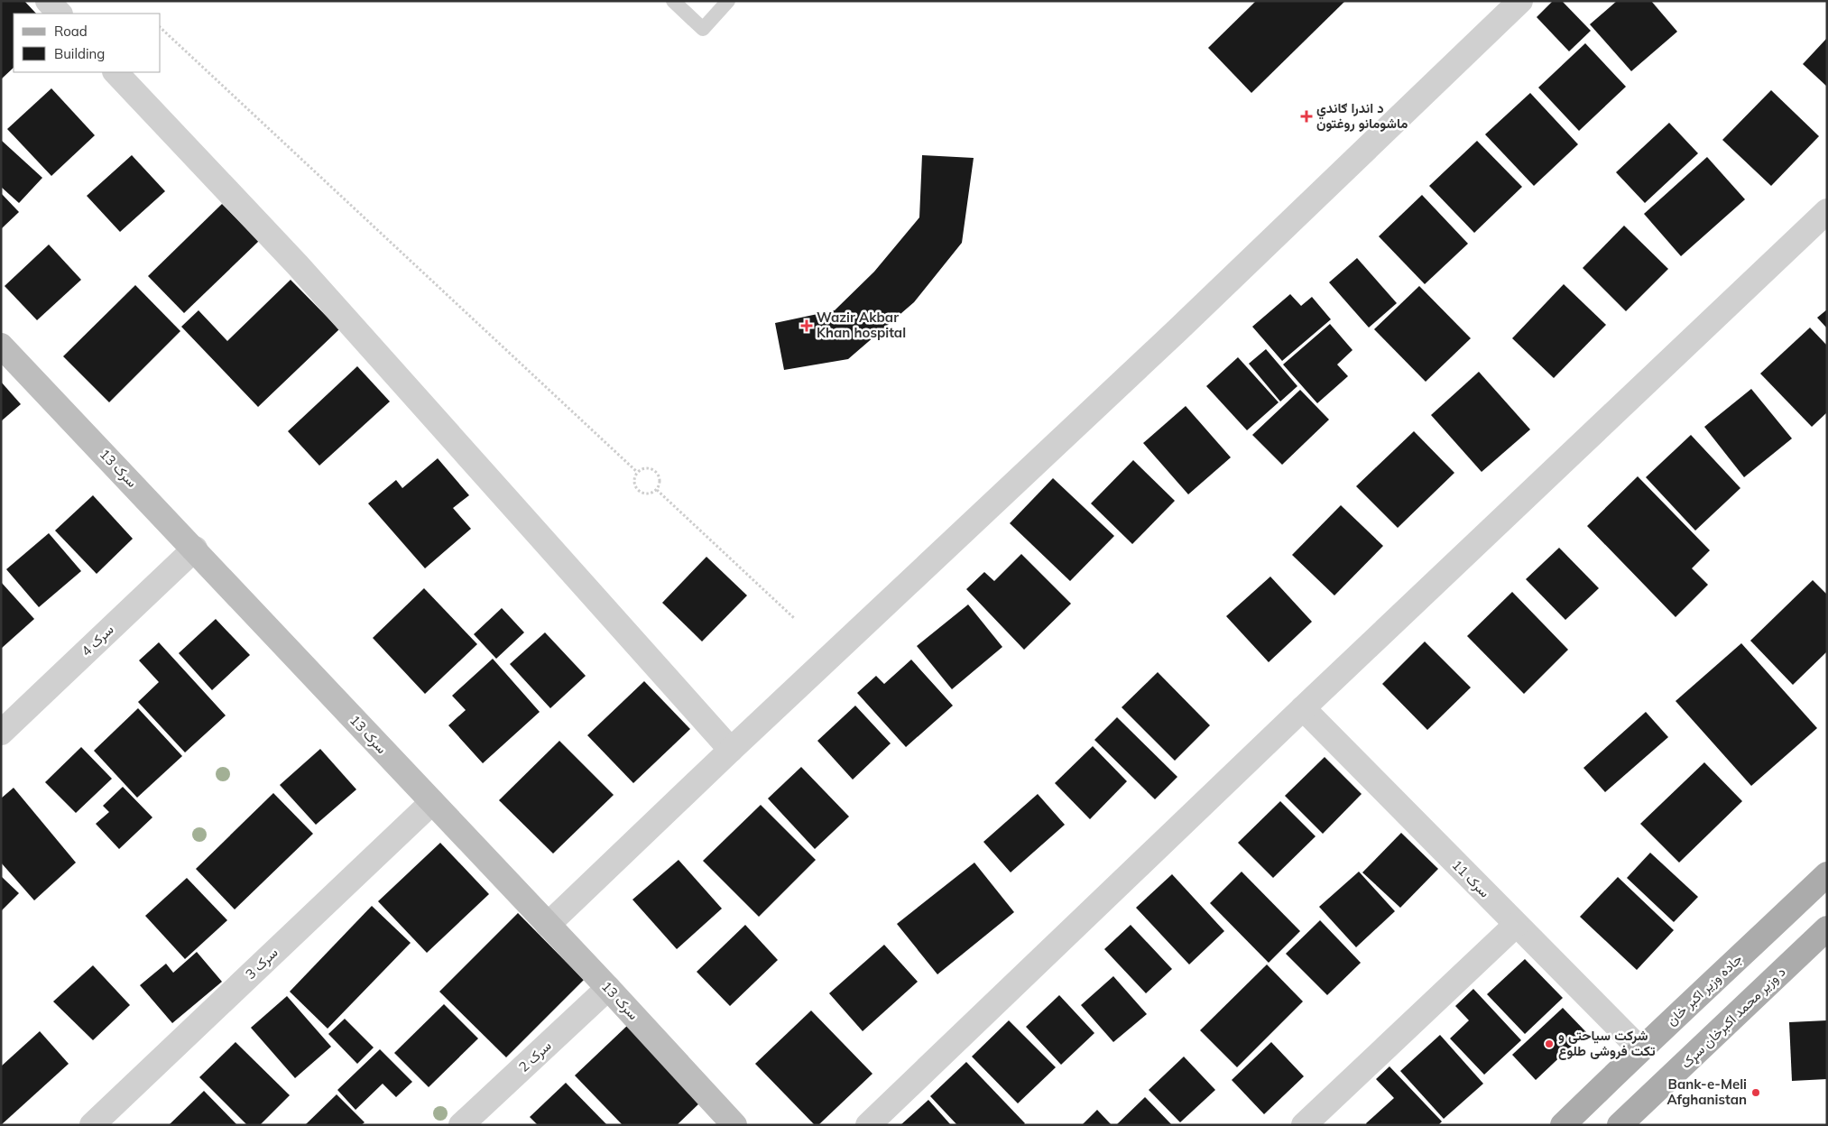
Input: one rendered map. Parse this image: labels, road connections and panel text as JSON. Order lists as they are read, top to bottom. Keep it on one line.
{"streets":{"main road":["جاده وزیر اکبر خان","د وزیر محمد اکبرخان سړک"],"street":["سرک 13","سرک 4","سرک 11","سرک 3","سرک 2"]},"crossings":[["سرک 13","سرک 4"],["سرک 13","سرک 3"],["سرک 13","سرک 2"],["سرک 11","جاده وزیر اکبر خان"]],"places":{"health":["د اندرا ګاندي ماشومانو روغتون","Wazir Akbar Khan hospital"],"other":["شرکت سیاحتی و تکت فروشی طلوع","Bank-e-Meli Afghanistan"]},"legend":["Road","Building"]}
